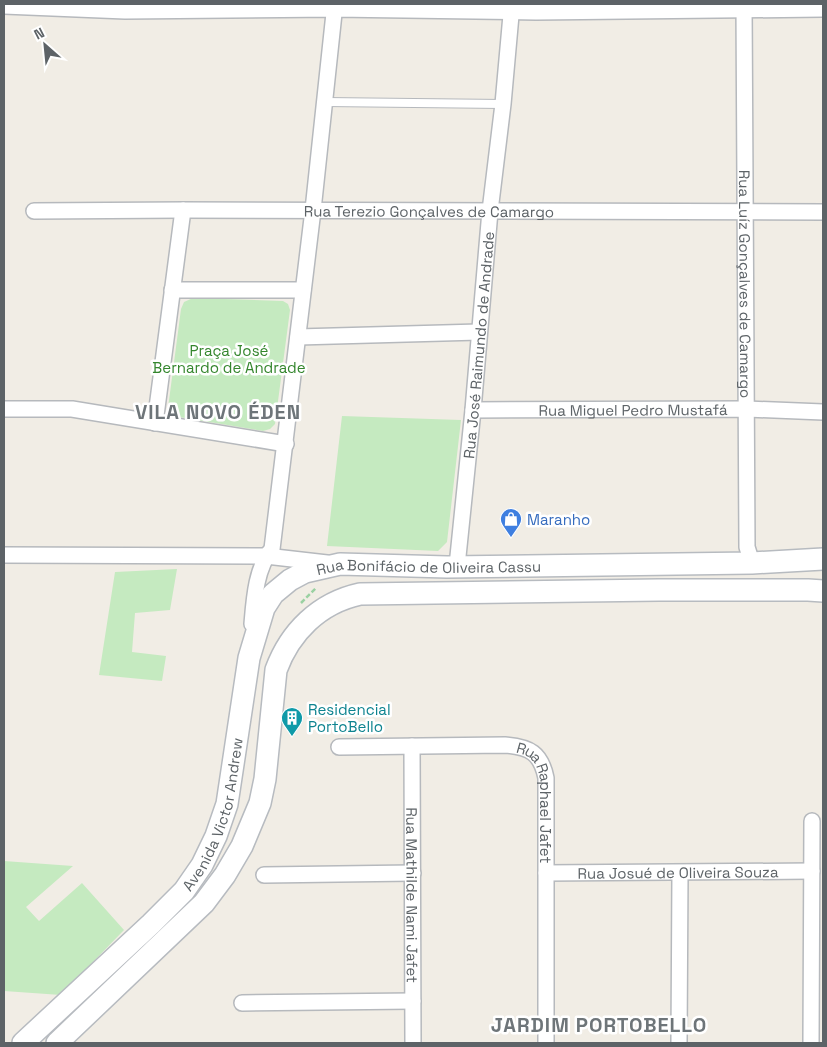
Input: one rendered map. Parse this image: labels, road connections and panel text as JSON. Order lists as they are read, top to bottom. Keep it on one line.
{"streets":{"main road":["Rua Bonifácio de Oliveira Cassu","Avenida Victor Andrew"],"street":["Rua Terezio Gonçalves de Camargo","Rua Luíz Gonçalves de Camargo","Rua José Raimundo de Andrade","Rua Miguel Pedro Mustafá","Rua Raphael Jafet","Rua Josué de Oliveira Souza","Rua Mathilde Nami Jafet"]},"crossings":[["Rua Terezio Gonçalves de Camargo","Rua Luíz Gonçalves de Camargo"],["Rua Terezio Gonçalves de Camargo","Rua José Raimundo de Andrade"],["Rua Luíz Gonçalves de Camargo","Rua Miguel Pedro Mustafá"],["Rua Luíz Gonçalves de Camargo","Rua Bonifácio de Oliveira Cassu"],["Rua José Raimundo de Andrade","Rua Miguel Pedro Mustafá"],["Rua José Raimundo de Andrade","Rua Bonifácio de Oliveira Cassu"],["Rua Bonifácio de Oliveira Cassu","Avenida Victor Andrew"],["Rua Raphael Jafet","Rua Josué de Oliveira Souza"],["Rua Raphael Jafet","Rua Mathilde Nami Jafet"]],"districts":["VILA NOVO ÉDEN","JARDIM PORTOBELLO"],"parks":["Praça José Bernardo de Andrade"],"places":{"shop":["Maranho"],"building":["Residencial PortoBello"]},"north":"top left"}
